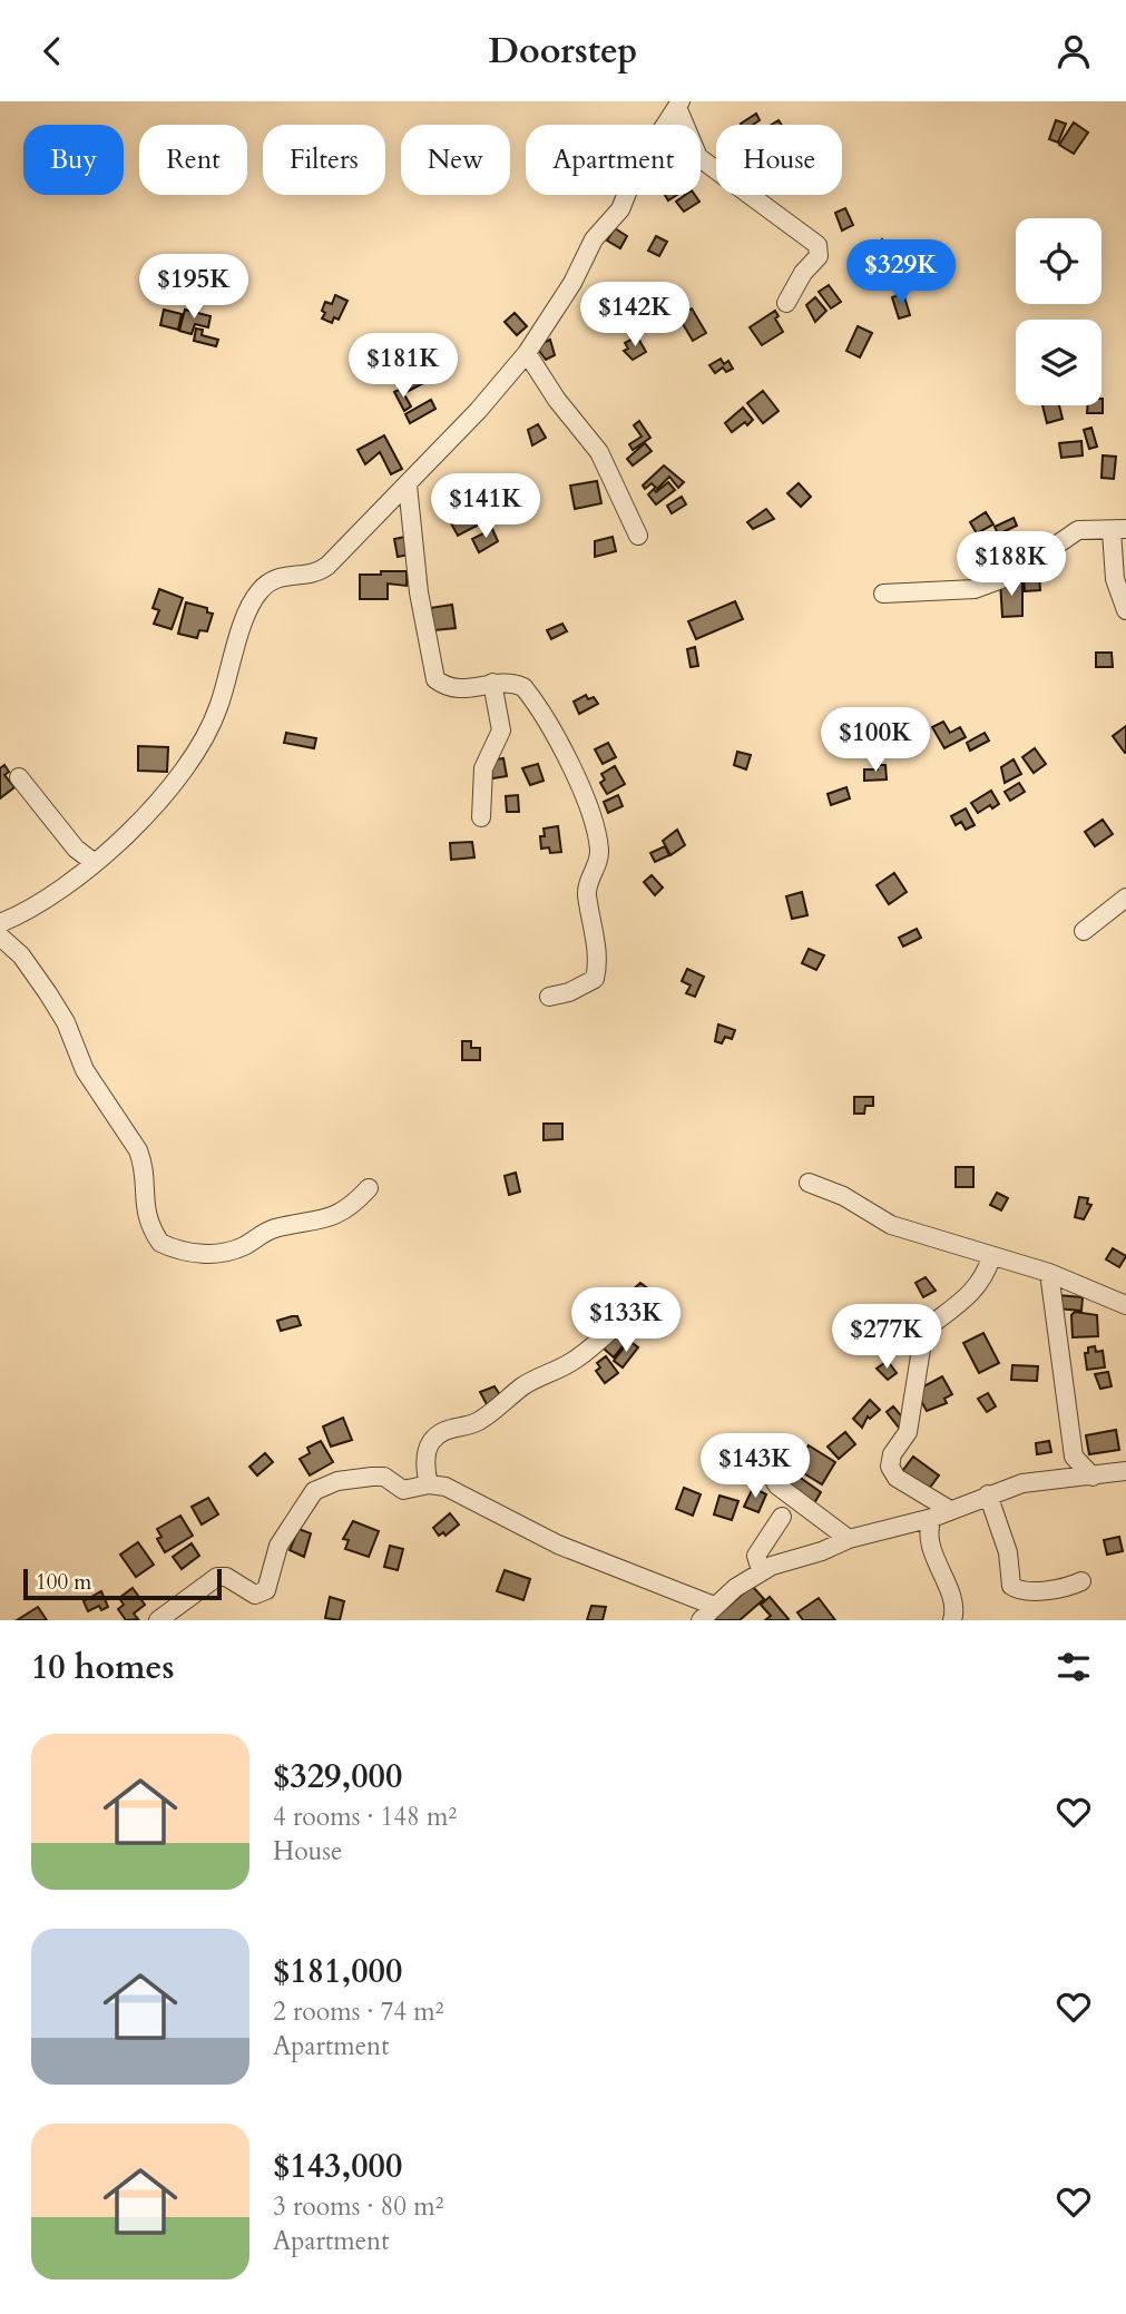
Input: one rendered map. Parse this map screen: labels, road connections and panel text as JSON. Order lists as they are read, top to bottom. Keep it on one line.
{"scale_bar":"100 m","page":{"header":"Doorstep","chip":["Buy","Rent","Filters","New","Apartment","House"],"price":["$329K","$195K","$142K","$181K","$141K","$188K","$100K","$133K","$277K","$143K"],"scale":"100 m","heading":"10 homes","list":[{"name":"$329,000","note":"4 rooms · 148 m² · House"},{"name":"$181,000","note":"2 rooms · 74 m² · Apartment"},{"name":"$143,000","note":"3 rooms · 80 m² · Apartment"}]}}
